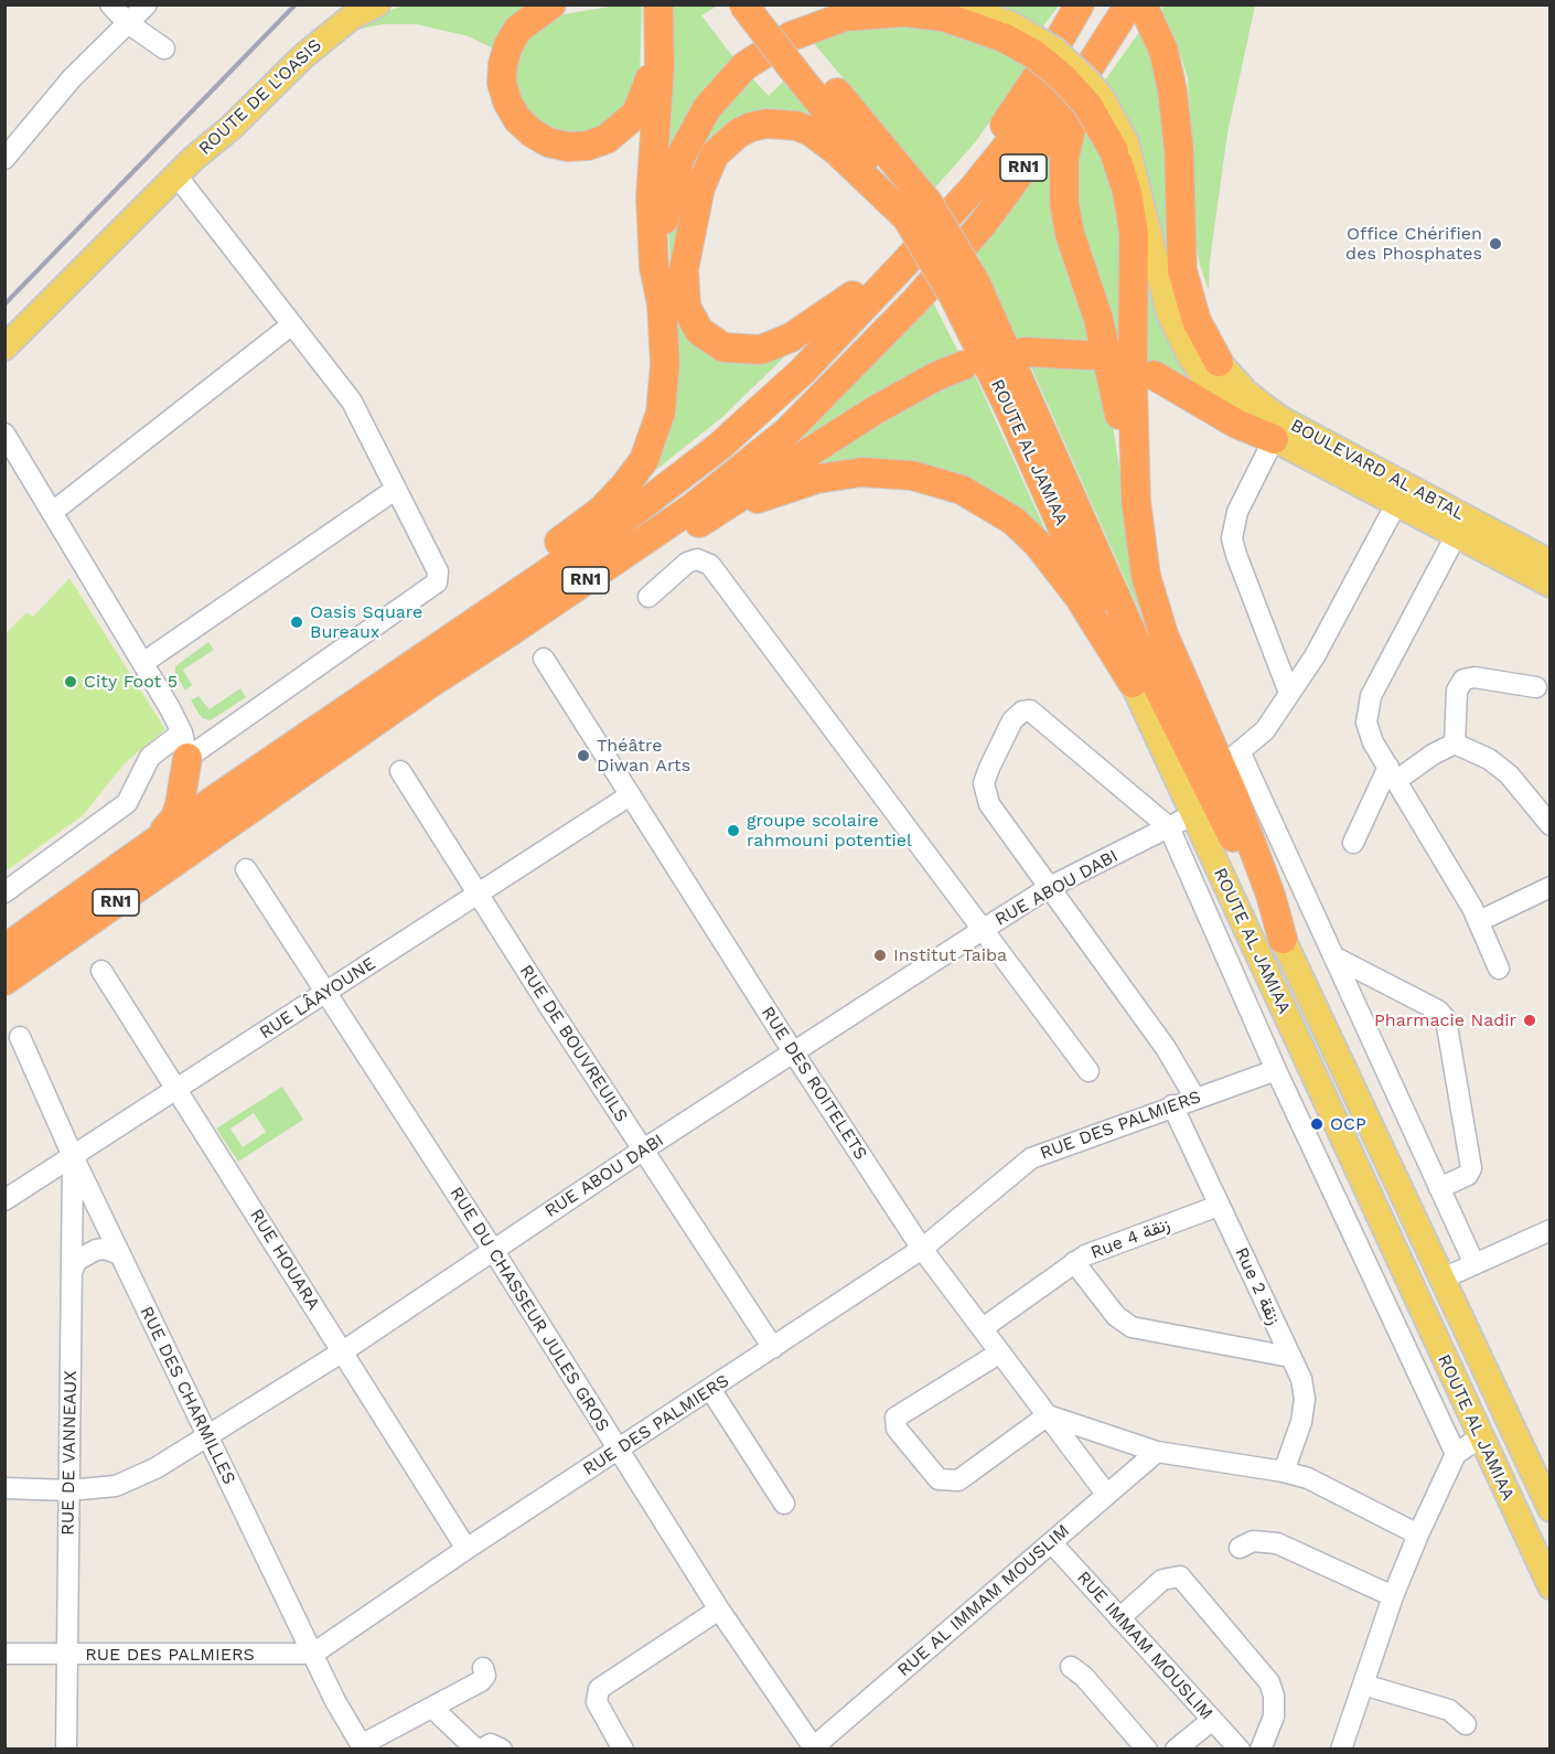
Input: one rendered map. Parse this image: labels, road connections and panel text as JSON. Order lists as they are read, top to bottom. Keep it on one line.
{"streets":{"highway":["RN1","ROUTE AL JAMIAA"],"main road":["ROUTE DE L'OASIS","BOULEVARD AL ABTAL"],"street":["RUE ABOU DABI","RUE LÂAYOUNE","RUE DE BOUVREUILS","RUE DES ROITELETS","RUE DES PALMIERS","Rue 4 زنقة","RUE HOUARA","Rue 2 زنقة","RUE DU CHASSEUR JULES GROS","RUE DES CHARMILLES","RUE DE VANNEAUX","RUE AL IMMAM MOUSLIM","RUE IMMAM MOUSLIM"]},"crossings":[["ROUTE AL JAMIAA","RUE ABOU DABI"],["RUE ABOU DABI","RUE DE BOUVREUILS"],["RUE ABOU DABI","RUE DES ROITELETS"],["RUE ABOU DABI","RUE HOUARA"],["RUE ABOU DABI","RUE DU CHASSEUR JULES GROS"],["RUE ABOU DABI","RUE DES CHARMILLES"],["RUE ABOU DABI","RUE DE VANNEAUX"],["RUE LÂAYOUNE","RUE DE BOUVREUILS"],["RUE LÂAYOUNE","RUE DES ROITELETS"],["RUE LÂAYOUNE","RUE HOUARA"],["RUE LÂAYOUNE","RUE DU CHASSEUR JULES GROS"],["RUE LÂAYOUNE","RUE DES CHARMILLES"],["RUE LÂAYOUNE","RUE DE VANNEAUX"],["RUE DE BOUVREUILS","RUE DES PALMIERS"],["RUE DES ROITELETS","RUE DES PALMIERS"],["RUE DES ROITELETS","Rue 4 زنقة"],["RUE DES ROITELETS","RUE AL IMMAM MOUSLIM"],["RUE DES PALMIERS","RUE HOUARA"],["RUE DES PALMIERS","Rue 2 زنقة"],["RUE DES PALMIERS","RUE DU CHASSEUR JULES GROS"],["RUE DES PALMIERS","RUE DES CHARMILLES"],["RUE DES PALMIERS","RUE DE VANNEAUX"],["Rue 4 زنقة","Rue 2 زنقة"],["RUE DU CHASSEUR JULES GROS","RUE AL IMMAM MOUSLIM"],["RUE DES CHARMILLES","RUE DE VANNEAUX"],["RUE AL IMMAM MOUSLIM","RUE IMMAM MOUSLIM"]],"places":["Office Chérifien des Phosphates","Oasis Square Bureaux","City Foot 5","Théâtre Diwan Arts","groupe scolaire rahmouni potentiel","Institut Taiba","Pharmacie Nadir","OCP"]}
